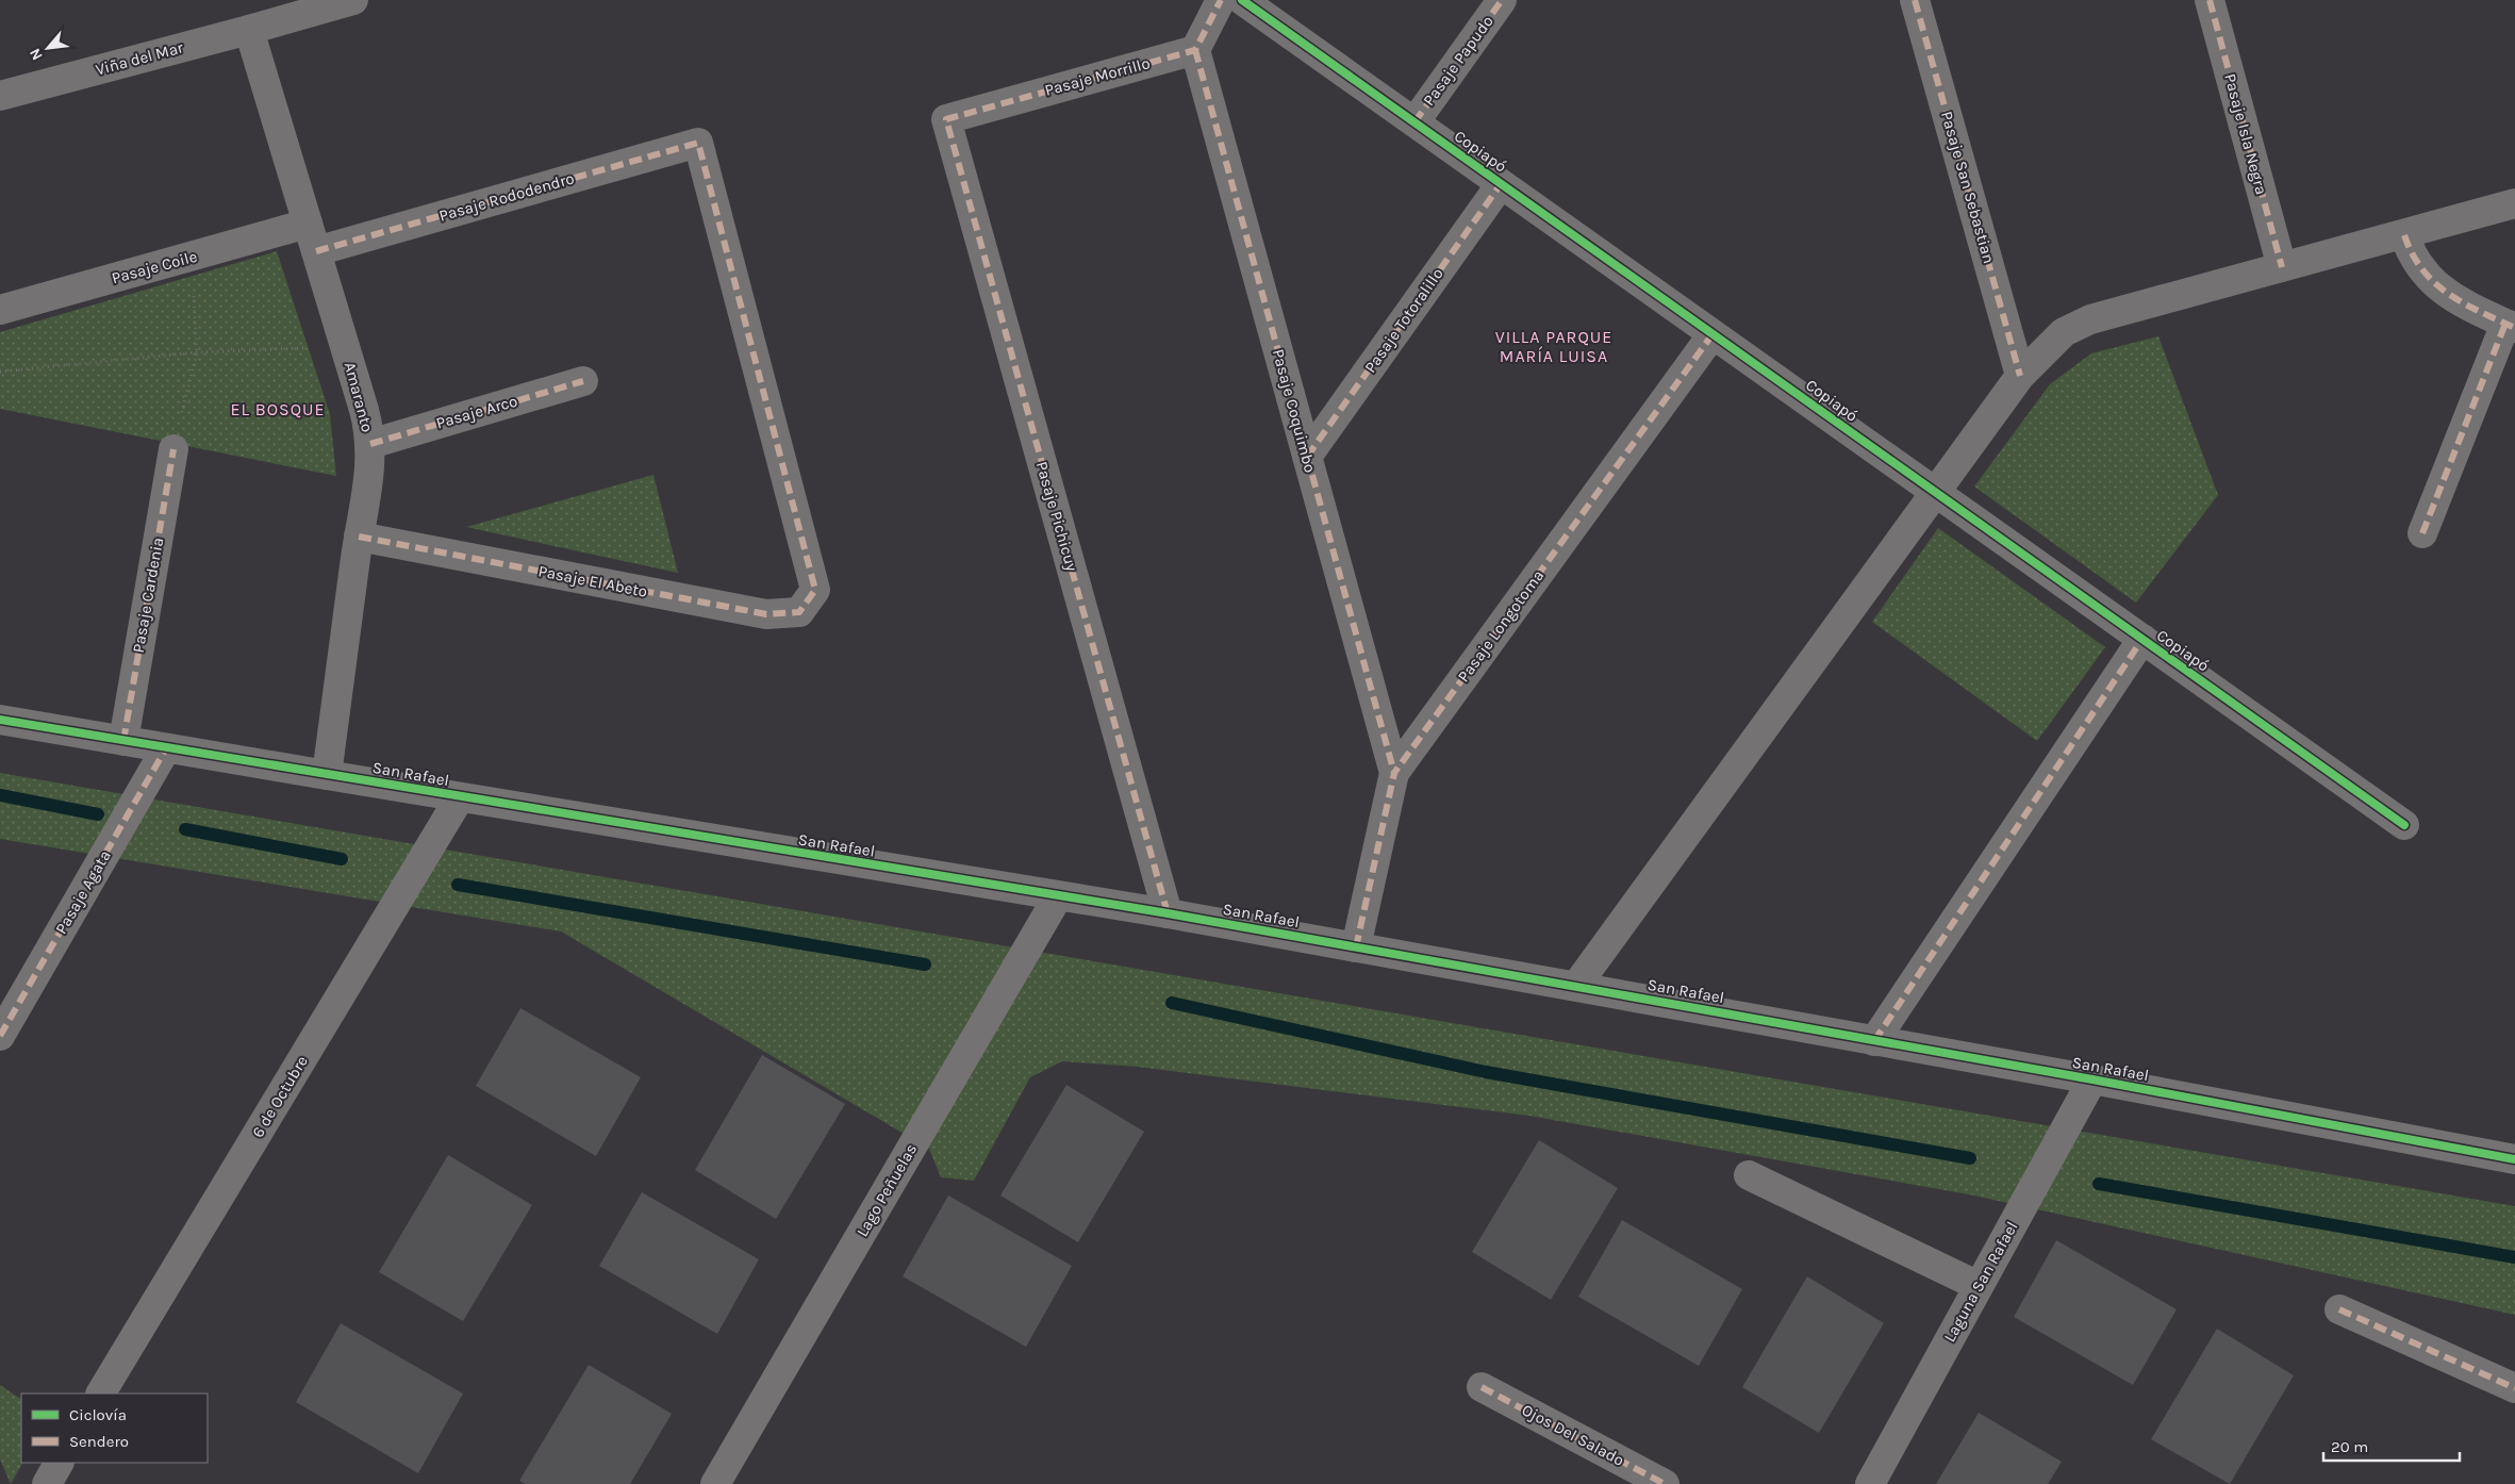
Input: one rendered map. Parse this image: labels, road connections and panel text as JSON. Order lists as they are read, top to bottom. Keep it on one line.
{"streets":{"street":["Viña del Mar","Pasaje Papudo","Pasaje Morrillo","Pasaje Isla Negra","Copiapó","Pasaje San Sebastian","Pasaje Rododendro","Pasaje Coile","Pasaje Totoralillo","Amaranto","Pasaje Coquimbo","Pasaje Arco","Pasaje Pichicuy","Pasaje El Abeto","Pasaje Cardenia","Pasaje Longotoma","San Rafael","Pasaje Agata","6 de Octubre","Lago Peñuelas","Laguna San Rafael","Ojos Del Salado"]},"crossings":[["Viña del Mar","Amaranto"],["Pasaje Papudo","Copiapó"],["Pasaje Morrillo","Pasaje Coquimbo"],["Pasaje Morrillo","Pasaje Pichicuy"],["Copiapó","Pasaje Totoralillo"],["Copiapó","Pasaje Longotoma"],["Pasaje Rododendro","Amaranto"],["Pasaje Rododendro","Pasaje El Abeto"],["Pasaje Coile","Amaranto"],["Pasaje Totoralillo","Pasaje Coquimbo"],["Amaranto","Pasaje Arco"],["Amaranto","Pasaje El Abeto"],["Amaranto","San Rafael"],["Pasaje Coquimbo","Pasaje Longotoma"],["Pasaje Pichicuy","San Rafael"],["Pasaje Cardenia","San Rafael"],["Pasaje Longotoma","San Rafael"],["San Rafael","Pasaje Agata"],["San Rafael","6 de Octubre"],["San Rafael","Lago Peñuelas"],["San Rafael","Laguna San Rafael"]],"districts":["VILLA PARQUE MARÍA LUISA","EL BOSQUE"],"legend":["Ciclovía","Sendero"],"scale_bar":"20 m","north":"bottom left"}
